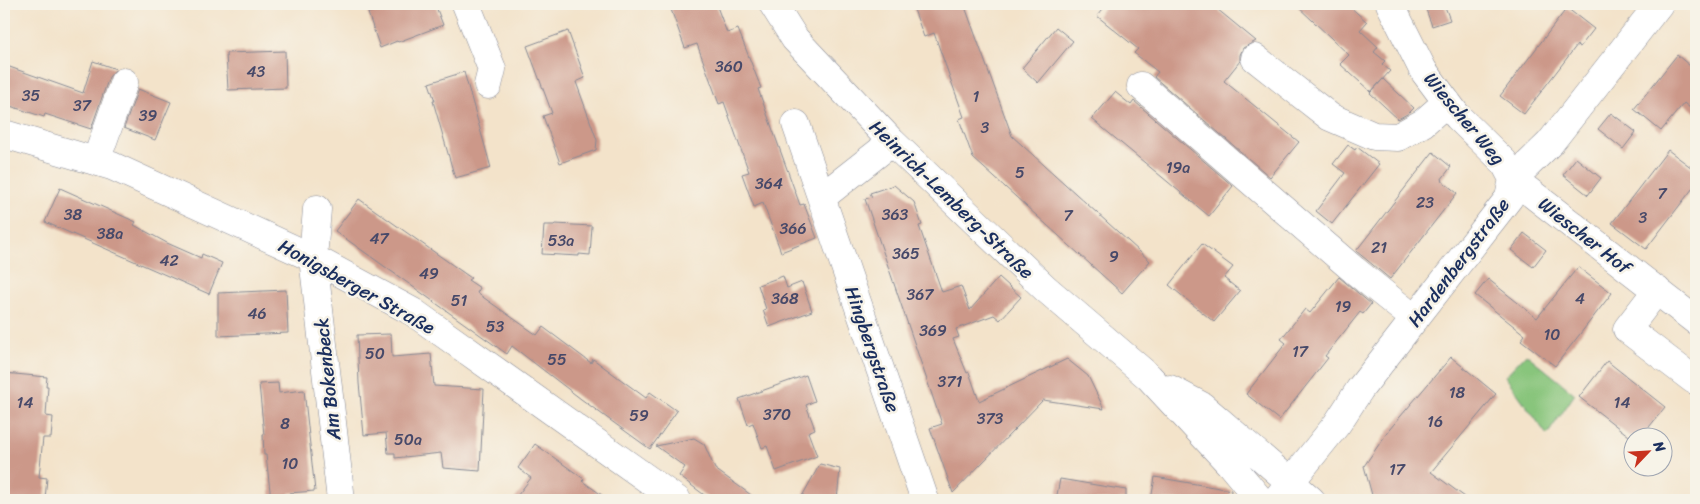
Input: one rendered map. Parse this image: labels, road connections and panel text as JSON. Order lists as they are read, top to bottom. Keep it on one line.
{"streets":{"street":["Wiescher Weg","Heinrich-Lemberg-Straße","Wiescher Hof","Hardenbergstraße","Honigsberger Straße","Hingbergstraße","Am Bokenbeck"]},"crossings":[["Wiescher Weg","Wiescher Hof"],["Wiescher Weg","Hardenbergstraße"],["Heinrich-Lemberg-Straße","Hardenbergstraße"],["Wiescher Hof","Hardenbergstraße"],["Honigsberger Straße","Am Bokenbeck"]],"house_numbers":["360","43","35","1","37","39","3","19a","5","364","7","23","38","363","7","3","366","38a","47","53a","21","365","9","42","49","367","368","4","51","19","46","53","369","10","17","50","55","371","18","14","14","370","59","373","16","8","50a","10","17"],"north":"top right"}
